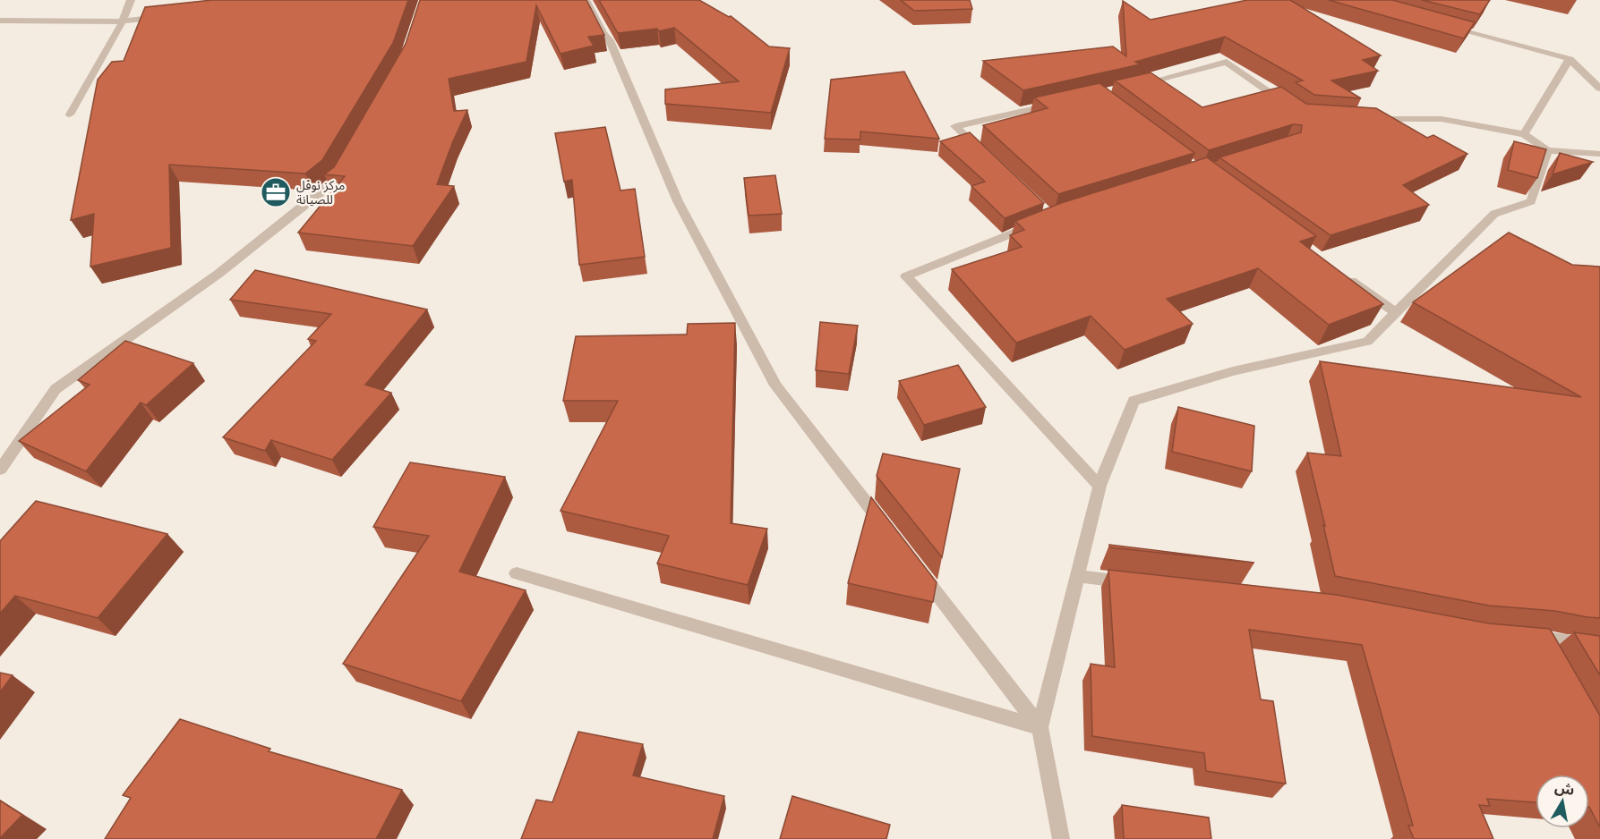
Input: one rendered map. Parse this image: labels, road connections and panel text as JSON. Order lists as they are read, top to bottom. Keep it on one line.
{"places":{"office":["مركز نوفل للصيانة"]},"north":"top"}
